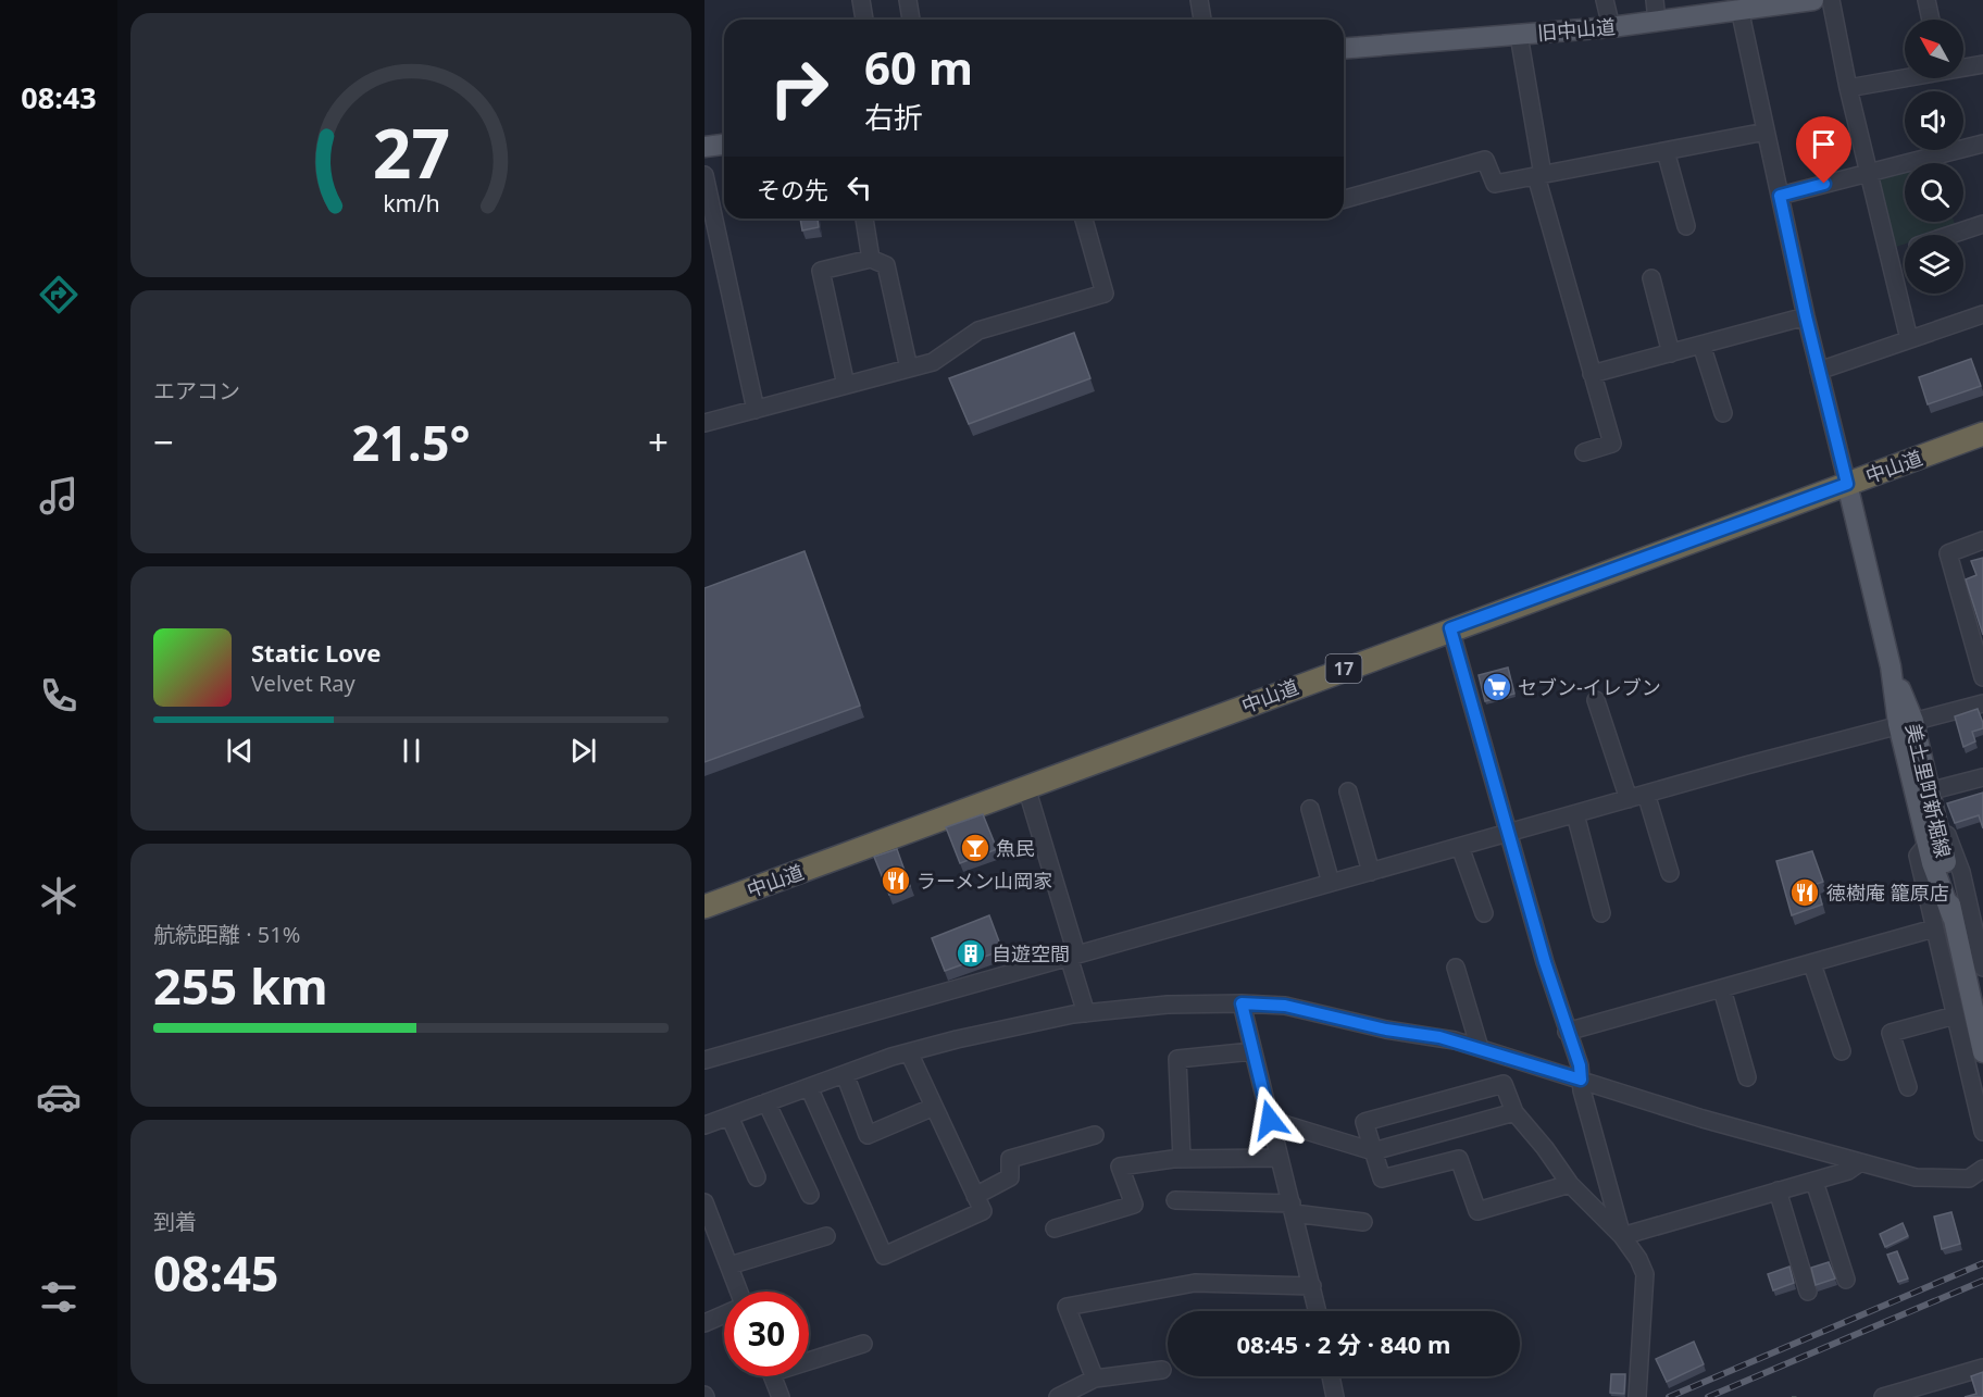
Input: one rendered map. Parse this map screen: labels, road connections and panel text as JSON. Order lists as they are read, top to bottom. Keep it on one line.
{"streets":{"highway":["中山道","17"],"main road":["旧中山道","美土里町新堀線"]},"crossings":[["中山道","美土里町新堀線"]],"places":{"supermarket":["セブン-イレブン"],"bar":["魚民"],"restaurant":["ラーメン山岡家","徳樹庵 籠原店"],"building":["自遊空間"]},"north":"top left","page":{"tabs":"08:43","turn":["60 m","右折"],"then":"その先","tile":["エアコン",["航続距離 · 51%","255 km"],["到着","08:45"]],"heat":["−","21.5°","+"],"song":["Static Love","Velvet Ray"],"limit":"30","trip":"08:45 · 2 分 · 840 m","gauge":["27","km/h"]}}
